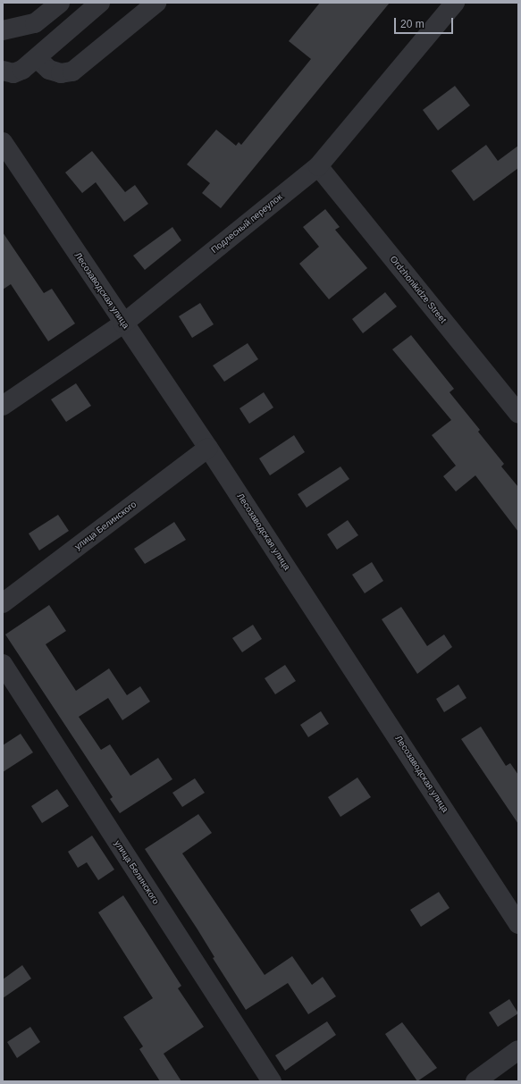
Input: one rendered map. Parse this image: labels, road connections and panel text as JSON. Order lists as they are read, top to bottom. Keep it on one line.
{"streets":{"street":["Подлесный переулок","Ordzhonikidze Street","Лесозаводская улица","улица Белинского"]},"crossings":[["Подлесный переулок","Ordzhonikidze Street"],["Подлесный переулок","Лесозаводская улица"],["Лесозаводская улица","улица Белинского"]],"scale_bar":"20 m"}
